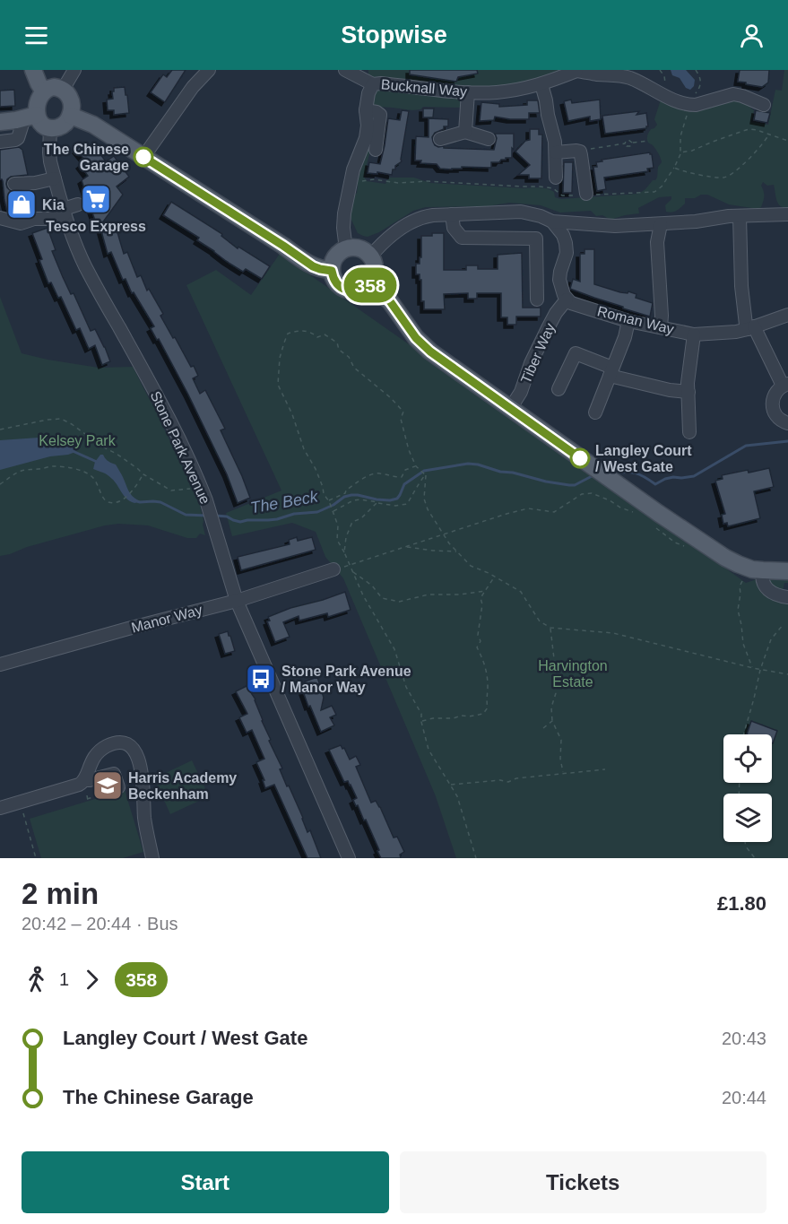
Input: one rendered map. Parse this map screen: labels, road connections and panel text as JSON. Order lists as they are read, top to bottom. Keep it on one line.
{"streets":{"street":["Bucknall Way","Roman Way","Tiber Way","Stone Park Avenue","Manor Way"]},"crossings":[["Roman Way","Tiber Way"],["Stone Park Avenue","Manor Way"]],"water":["The Beck"],"parks":["Kelsey Park","Harvington Estate"],"places":{"other":["The Chinese Garage","Langley Court / West Gate"],"supermarket":["Tesco Express"],"shop":["Kia"],"bus stop":["Stone Park Avenue / Manor Way"],"school or university":["Harris Academy Beckenham"]},"lines":["bus line 358"],"page":{"header":"Stopwise","on_map":"358","heading":["2 min","20:42 – 20:44 · Bus","£1.80"],"legs":["1","358"],"list":[{"name":"Langley Court / West Gate","value":"20:43"},{"name":"The Chinese Garage","value":"20:44"}],"buttons":["Start","Tickets"]}}
